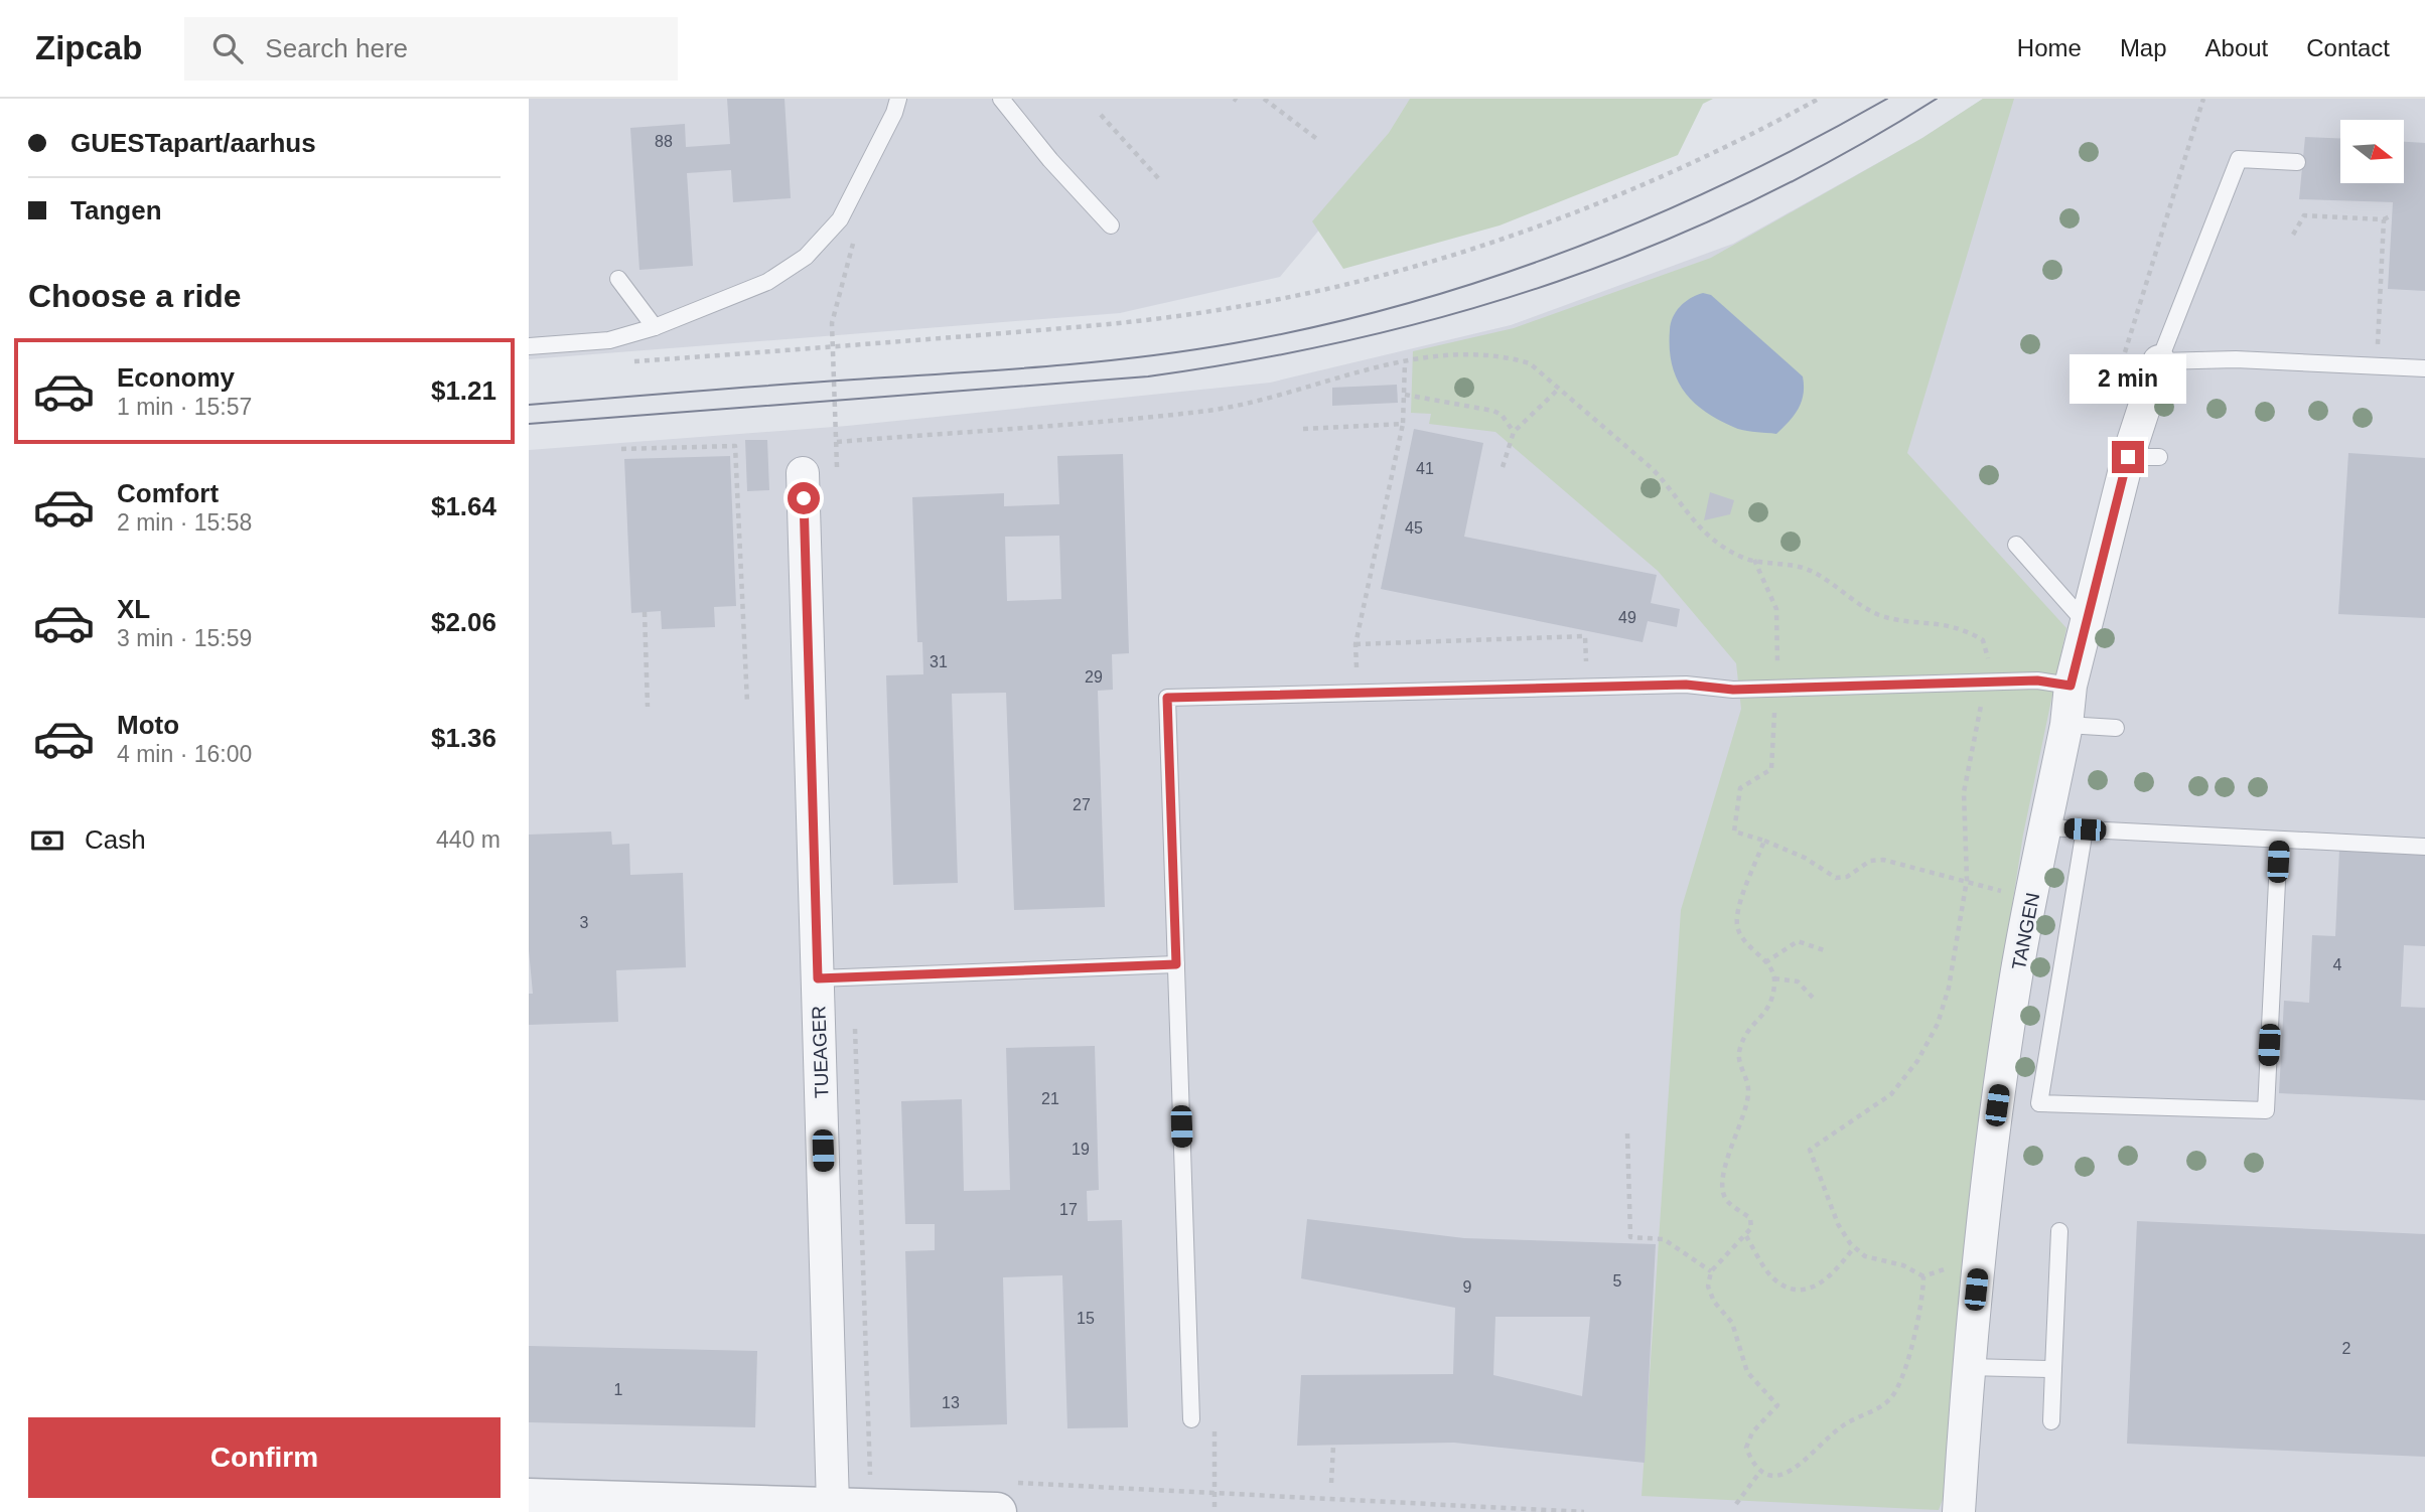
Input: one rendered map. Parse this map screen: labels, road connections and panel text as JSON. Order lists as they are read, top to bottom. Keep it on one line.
{"streets":{"street":["TANGEN","TUEAGER"]},"house_numbers":["88","41","45","49","31","29","27","3","4","21","19","17","5","9","15","2","1","13"],"north":"right","page":{"header":"Zipcab","search":"Search here","nav":["Home","Map","About","Contact"],"banner":["GUESTapart/aarhus","Tangen"],"heading":"Choose a ride","list":[{"name":"Economy","note":"1 min · 15:57","value":"$1.21"},{"name":"Comfort","note":"2 min · 15:58","value":"$1.64"},{"name":"XL","note":"3 min · 15:59","value":"$2.06"},{"name":"Moto","note":"4 min · 16:00","value":"$1.36"}],"bubble":"2 min","pay":["Cash","440 m"],"buttons":"Confirm"}}
